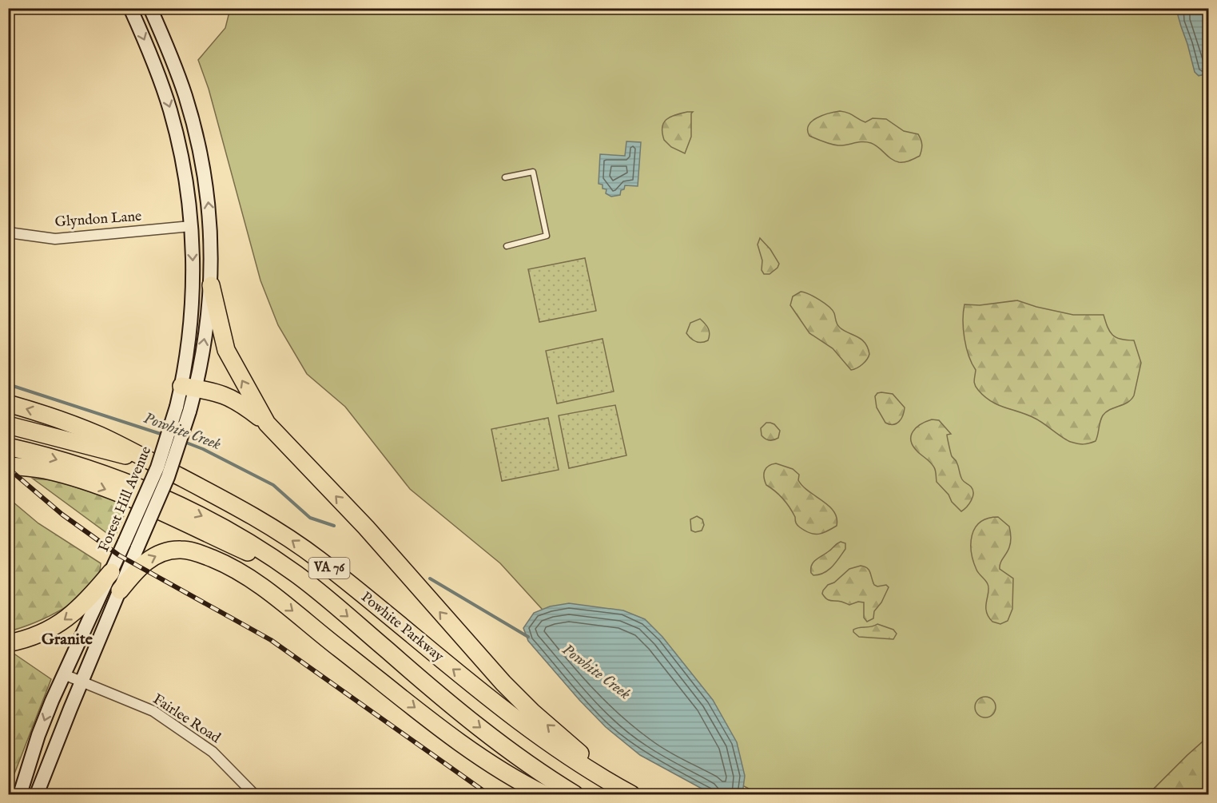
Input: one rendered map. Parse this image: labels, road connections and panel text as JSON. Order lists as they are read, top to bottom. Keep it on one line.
{"streets":{"highway":["VA 76","Powhite Parkway"],"main road":["Forest Hill Avenue"],"street":["Glyndon Lane","Fairlee Road"]},"crossings":[["Glyndon Lane","Forest Hill Avenue"],["Forest Hill Avenue","Fairlee Road"],["VA 76","Powhite Parkway"]],"districts":["Granite"],"water":["Powhite Creek"]}
